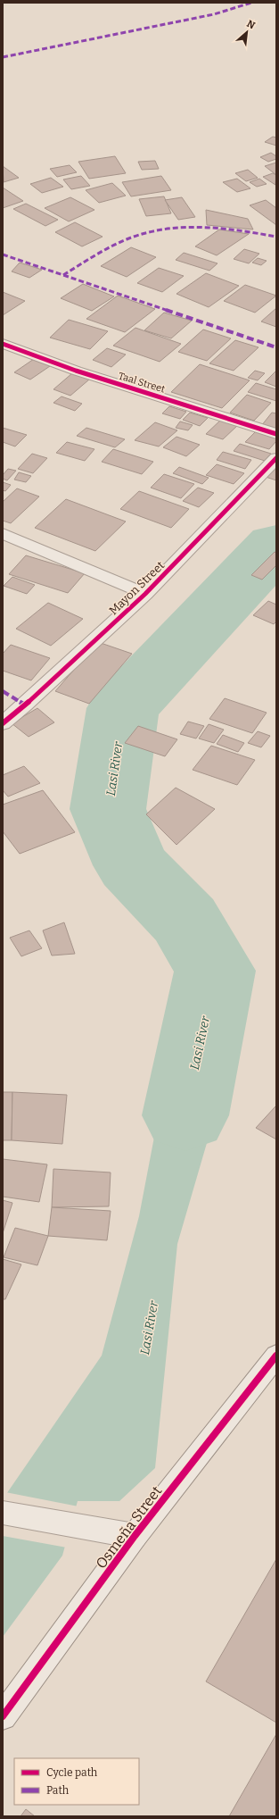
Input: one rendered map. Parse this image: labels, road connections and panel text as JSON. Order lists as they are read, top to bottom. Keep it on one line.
{"streets":{"street":["Taal Street","Mayon Street","Osmeña Street"]},"water":["Lasi River"],"legend":["Cycle path","Path"],"north":"top right"}
